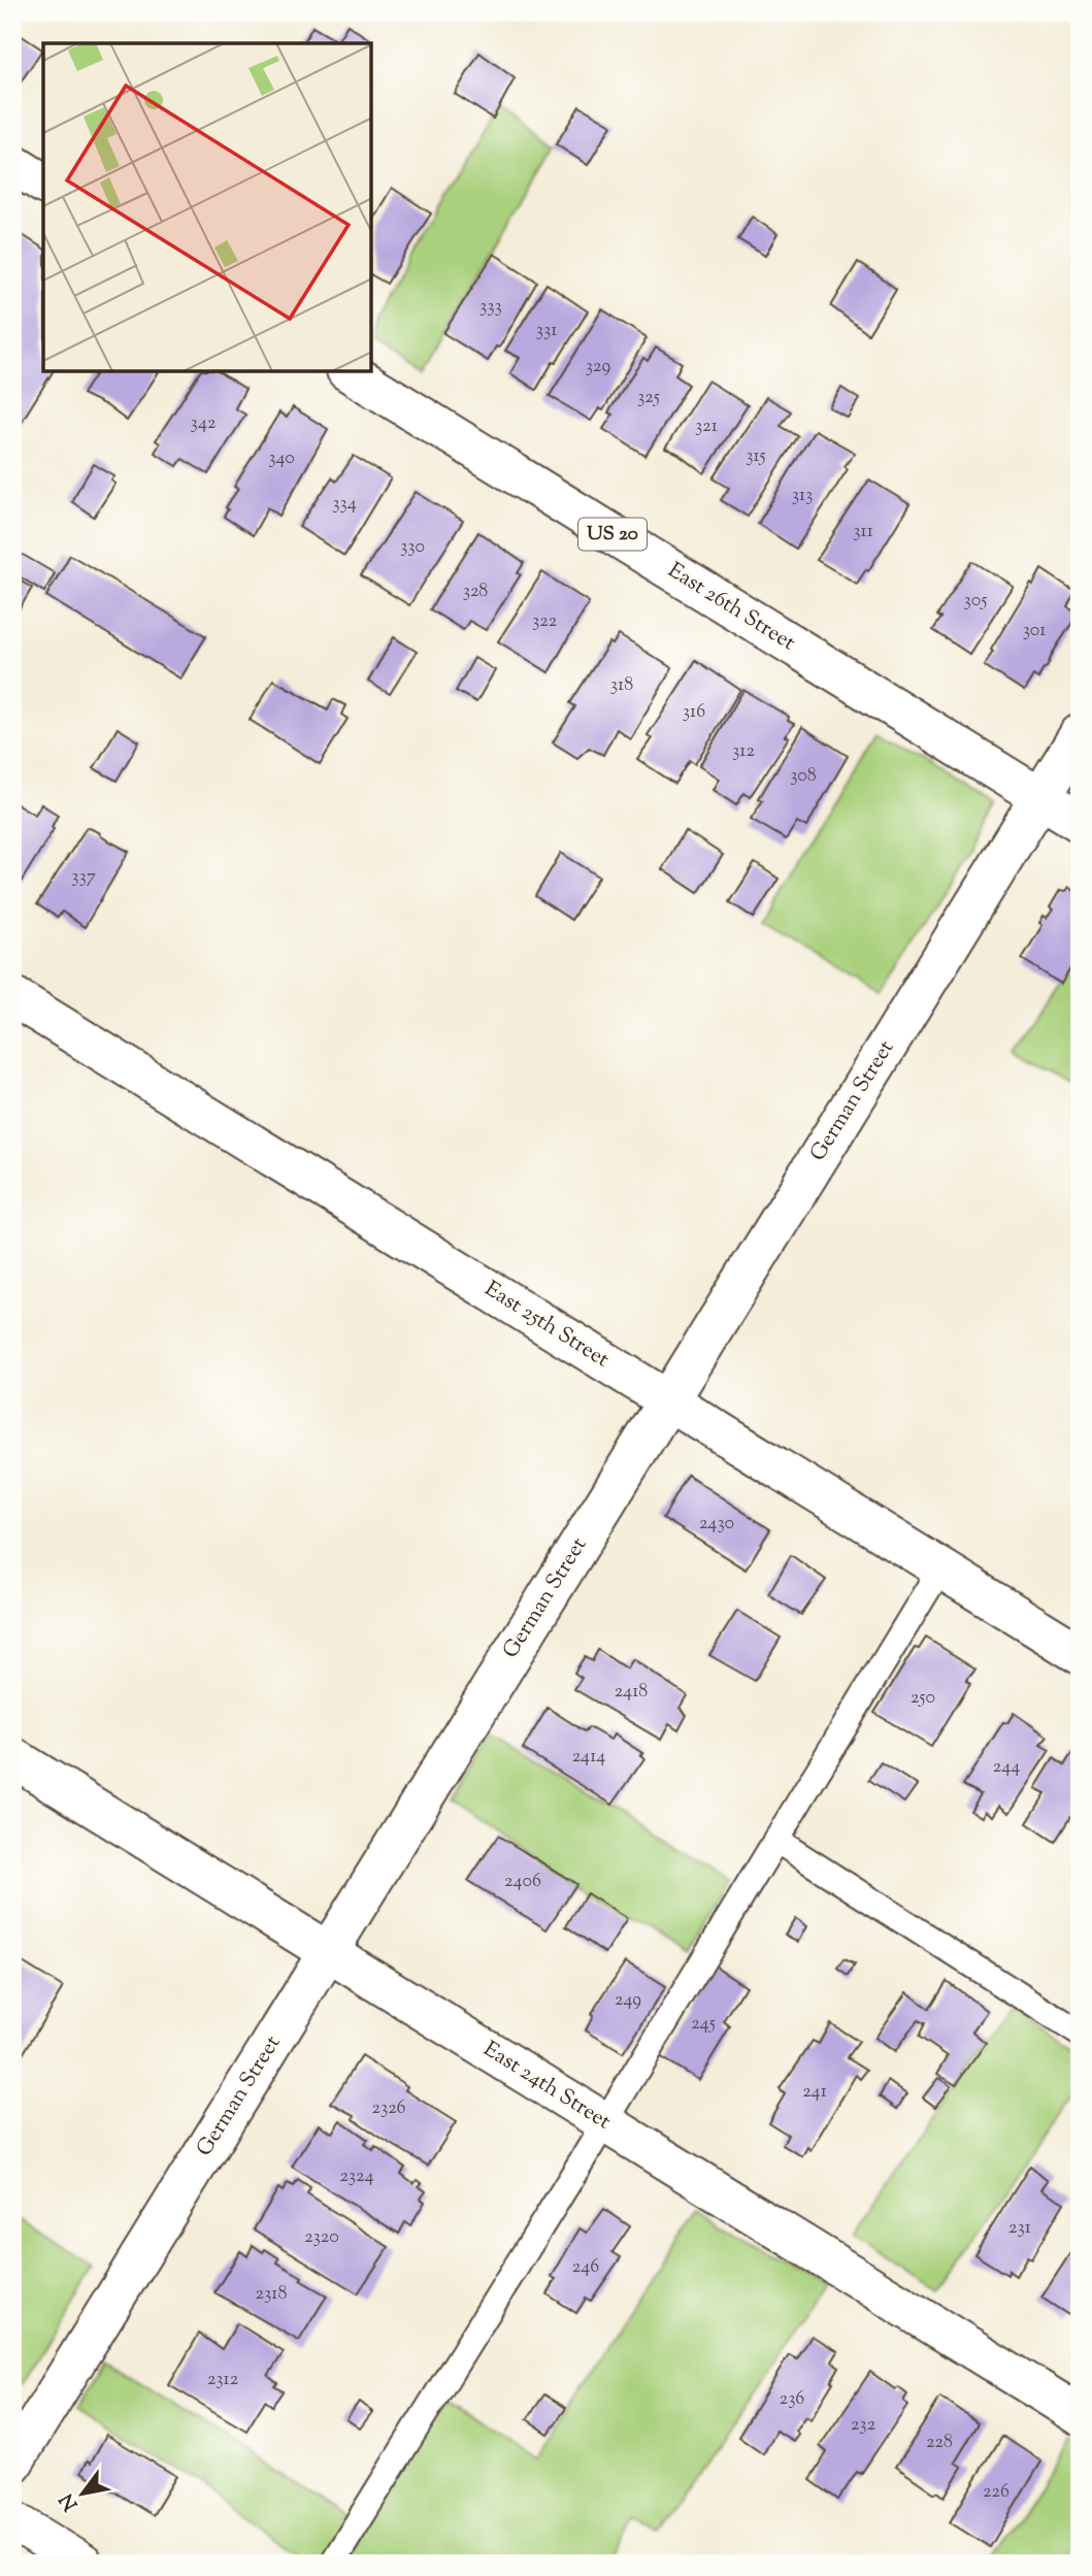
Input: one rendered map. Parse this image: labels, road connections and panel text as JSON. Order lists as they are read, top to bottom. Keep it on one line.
{"streets":{"street":["US 20","East 26th Street","German Street","East 25th Street","East 24th Street"]},"crossings":[["East 26th Street","German Street"],["German Street","East 25th Street"],["German Street","East 24th Street"]],"house_numbers":["333","331","329","325","342","321","315","340","313","334","311","330","328","305","322","301","318","316","312","308","337","2430","2418","250","2414","244","2406","249","245","241","2326","2324","231","2320","246","2318","2312","236","232","228","226"],"north":"bottom left"}
